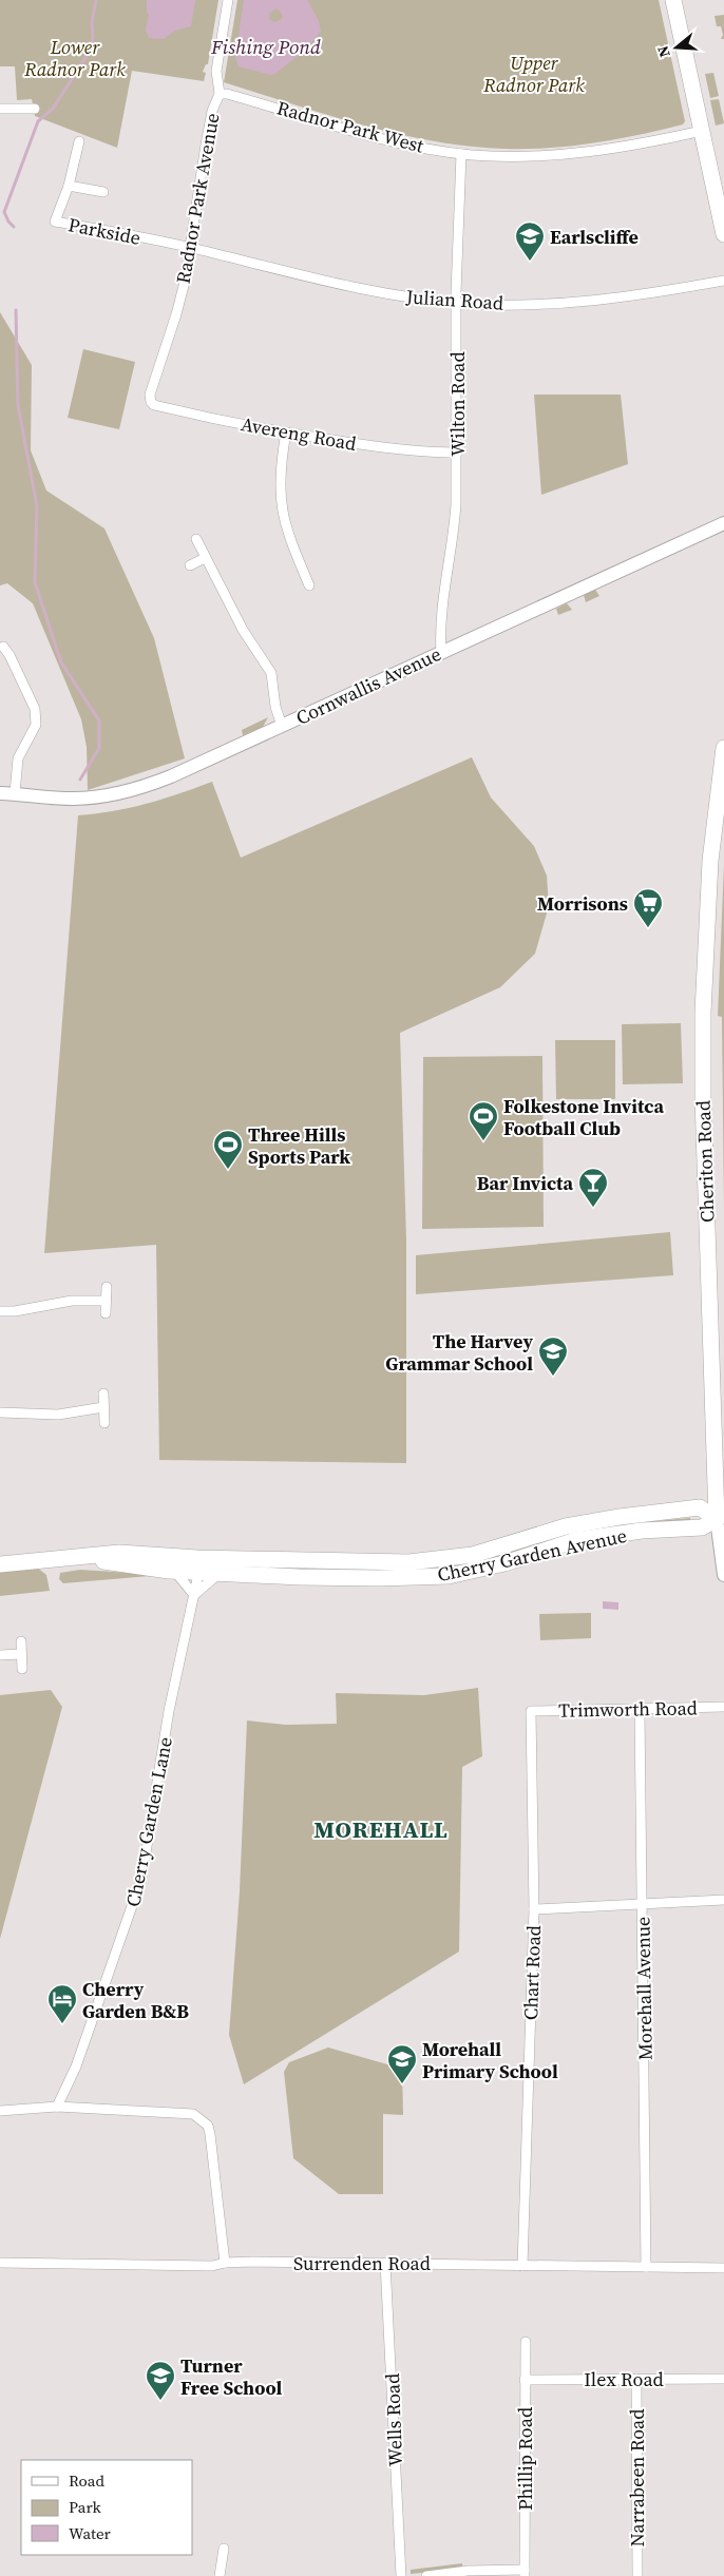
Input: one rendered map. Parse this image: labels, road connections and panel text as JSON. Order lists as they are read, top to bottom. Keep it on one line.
{"streets":{"main road":["Cheriton Road","Cherry Garden Avenue"],"street":["Radnor Park West","Radnor Park Avenue","Parkside","Julian Road","Wilton Road","Avereng Road","Cornwallis Avenue","Trimworth Road","Cherry Garden Lane","Chart Road","Morehall Avenue","Surrenden Road","Ilex Road","Wells Road","Phillip Road","Narrabeen Road"]},"crossings":[["Radnor Park West","Radnor Park Avenue"],["Radnor Park West","Wilton Road"],["Radnor Park Avenue","Parkside"],["Radnor Park Avenue","Julian Road"],["Radnor Park Avenue","Avereng Road"],["Parkside","Julian Road"],["Julian Road","Wilton Road"],["Wilton Road","Avereng Road"],["Wilton Road","Cornwallis Avenue"],["Cheriton Road","Cherry Garden Avenue"],["Cherry Garden Avenue","Cherry Garden Lane"],["Trimworth Road","Chart Road"],["Trimworth Road","Morehall Avenue"],["Chart Road","Surrenden Road"],["Morehall Avenue","Surrenden Road"],["Surrenden Road","Wells Road"],["Ilex Road","Phillip Road"],["Ilex Road","Narrabeen Road"]],"districts":["MOREHALL"],"water":["Fishing Pond"],"parks":["Lower Radnor Park","Upper Radnor Park"],"places":{"school or university":["Earlscliffe","The Harvey Grammar School","Morehall Primary School","Turner Free School"],"supermarket":["Morrisons"],"sports":["Folkestone Invitca Football Club","Three Hills Sports Park"],"bar":["Bar Invicta"],"hotel":["Cherry Garden B&B"]},"legend":["Road","Park","Water"],"north":"left"}
